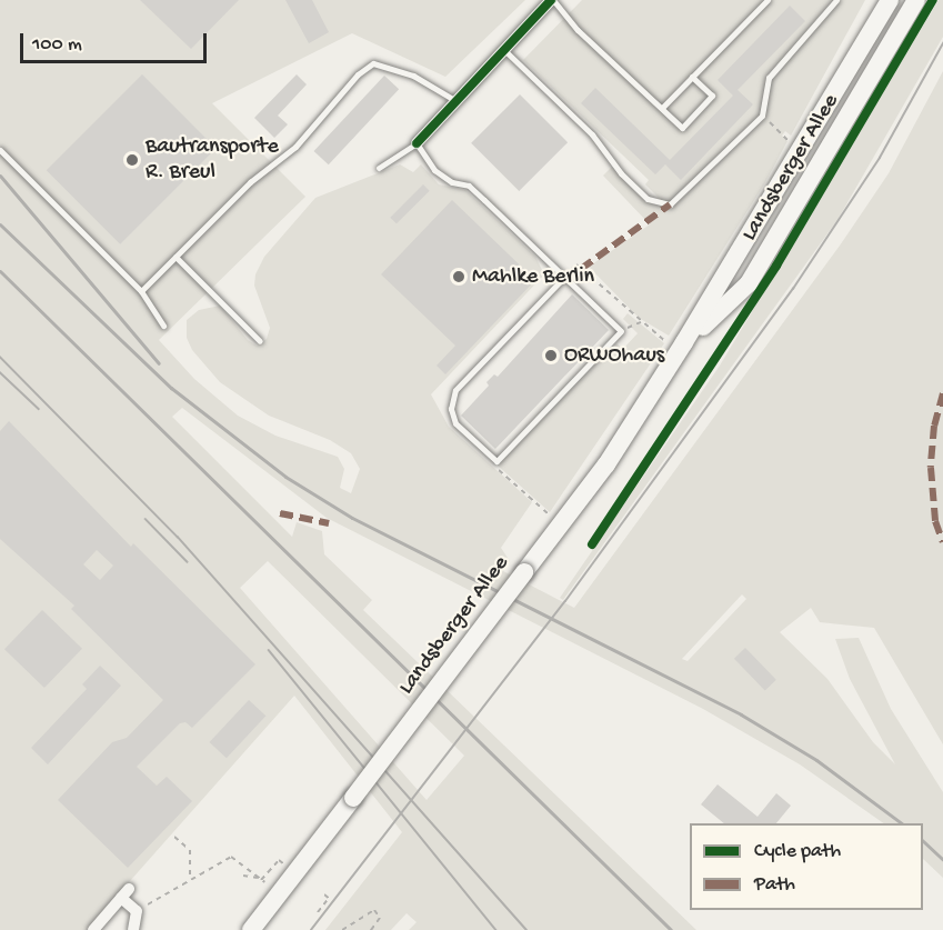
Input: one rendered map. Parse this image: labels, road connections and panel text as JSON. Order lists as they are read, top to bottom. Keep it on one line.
{"streets":{"main road":["Landsberger Allee"]},"places":["Bautransporte R. Breul","Mahlke Berlin","ORWOhaus"],"legend":["Cycle path","Path"],"scale_bar":"100 m"}
